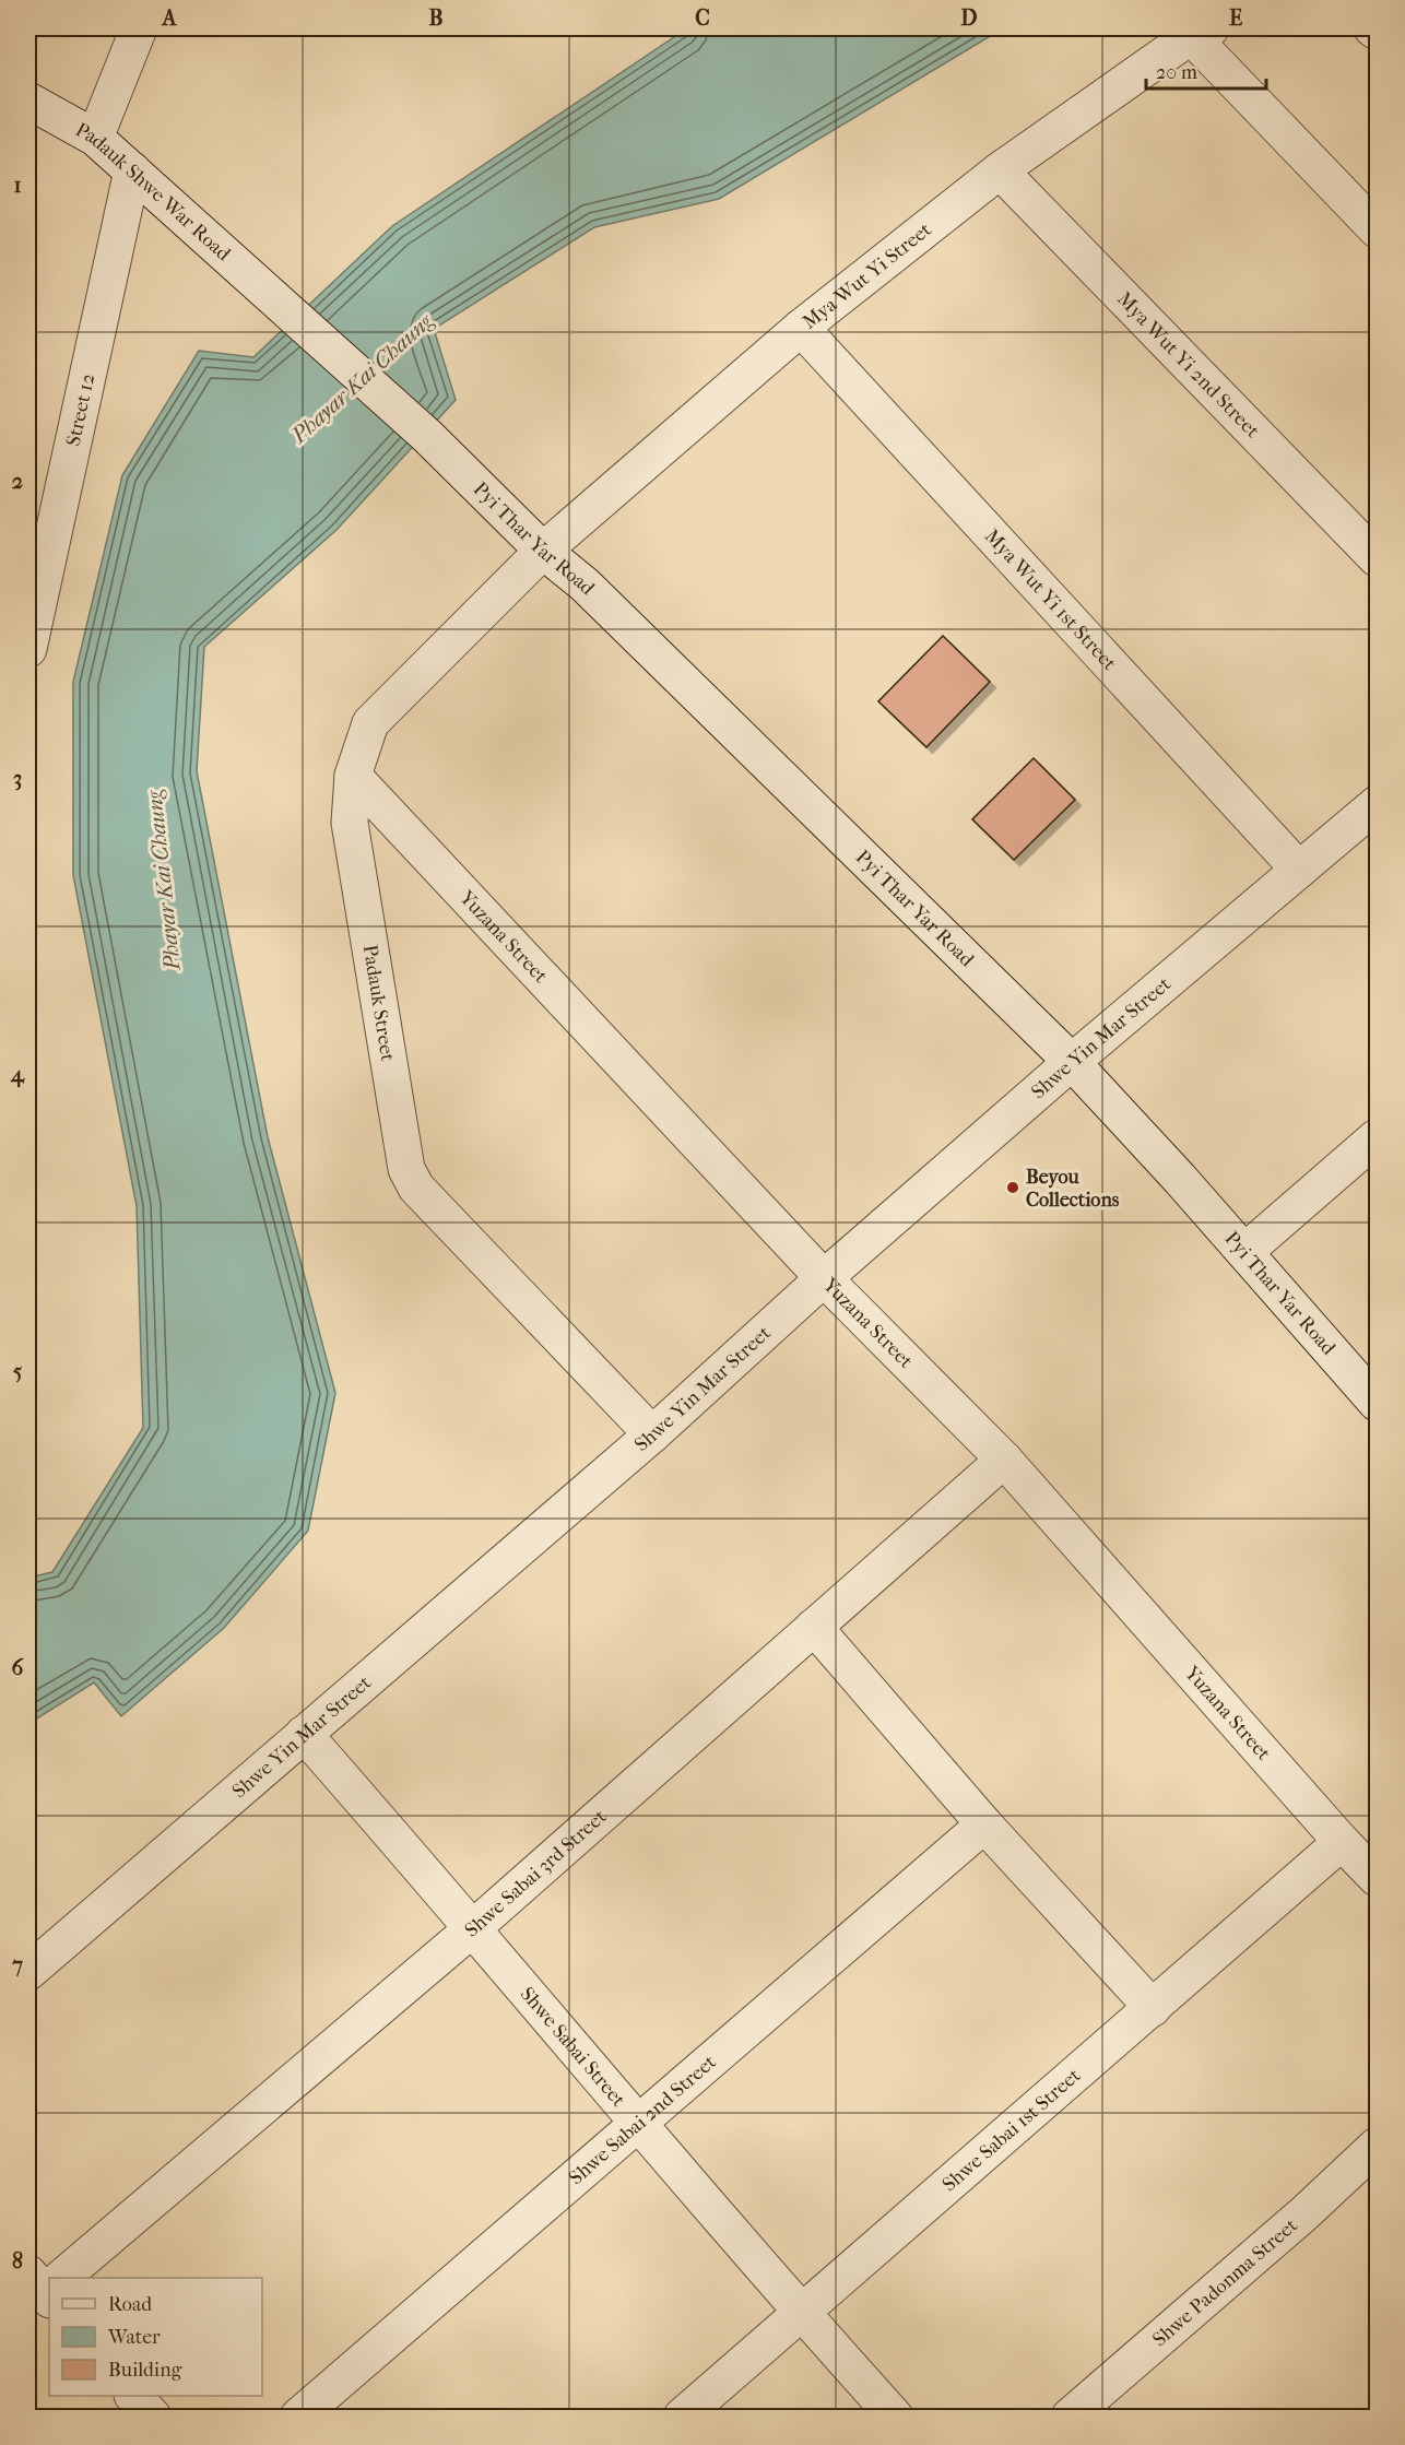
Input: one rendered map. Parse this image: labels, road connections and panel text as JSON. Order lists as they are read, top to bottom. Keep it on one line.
{"streets":{"street":["Padauk Shwe War Road","Mya Wut Yi Street","Mya Wut Yi 2nd Street","Street 12","Pyi Thar Yar Road","Mya Wut Yi 1st Street","Yuzana Street","Padauk Street","Shwe Yin Mar Street","Shwe Sabai 3rd Street","Shwe Sabai Street","Shwe Sabai 2nd Street","Shwe Sabai 1st Street","Shwe Padonma Street"]},"crossings":[["Padauk Shwe War Road","Street 12"],["Padauk Shwe War Road","Pyi Thar Yar Road"],["Mya Wut Yi Street","Mya Wut Yi 2nd Street"],["Mya Wut Yi Street","Pyi Thar Yar Road"],["Mya Wut Yi Street","Mya Wut Yi 1st Street"],["Mya Wut Yi Street","Padauk Street"],["Pyi Thar Yar Road","Padauk Street"],["Pyi Thar Yar Road","Shwe Yin Mar Street"],["Mya Wut Yi 1st Street","Shwe Yin Mar Street"],["Yuzana Street","Padauk Street"],["Yuzana Street","Shwe Yin Mar Street"],["Yuzana Street","Shwe Sabai 3rd Street"],["Yuzana Street","Shwe Sabai 1st Street"],["Padauk Street","Shwe Yin Mar Street"],["Shwe Yin Mar Street","Shwe Sabai Street"],["Shwe Sabai 3rd Street","Shwe Sabai Street"],["Shwe Sabai Street","Shwe Sabai 2nd Street"],["Shwe Sabai Street","Shwe Sabai 1st Street"]],"water":["Phayar Kai Chaung"],"places":["Beyou Collections"],"legend":["Road","Water","Building"],"scale_bar":"20 m","grid":{"columns":["A","B","C","D","E"],"rows":["1","2","3","4","5","6","7","8"]}}
